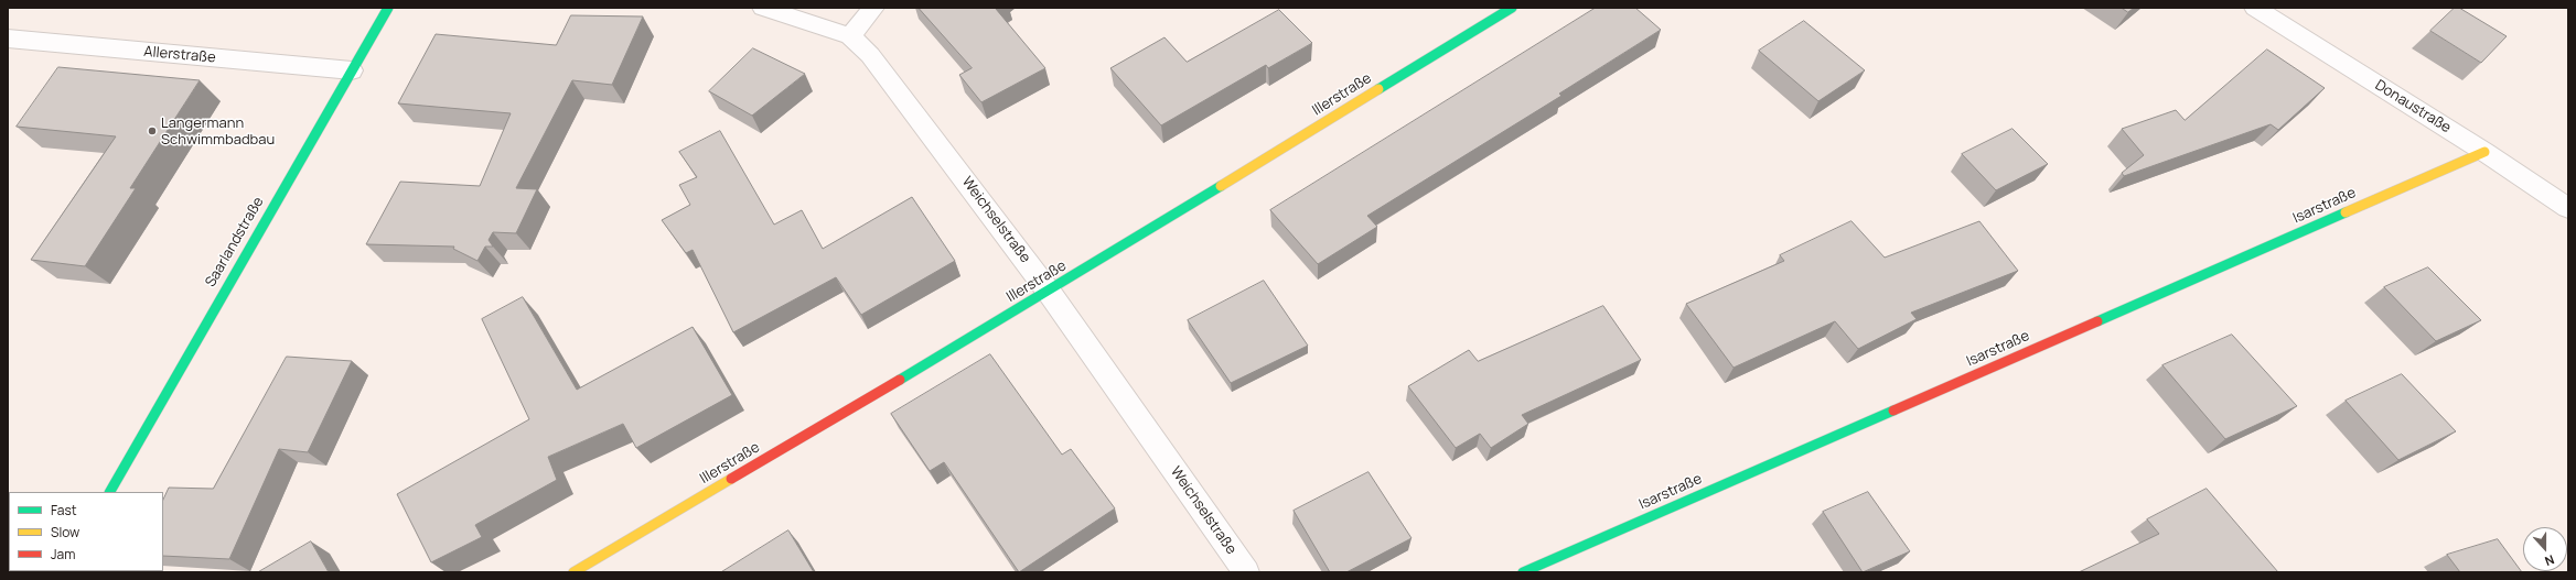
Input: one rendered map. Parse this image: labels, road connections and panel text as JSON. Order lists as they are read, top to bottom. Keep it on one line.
{"streets":{"street":["Allerstraße","Illerstraße","Donaustraße","Isarstraße","Weichselstraße","Saarlandstraße"]},"crossings":[["Allerstraße","Saarlandstraße"],["Illerstraße","Weichselstraße"],["Donaustraße","Isarstraße"]],"places":["Langermann Schwimmbadbau"],"legend":["Fast","Slow","Jam"],"north":"bottom"}
